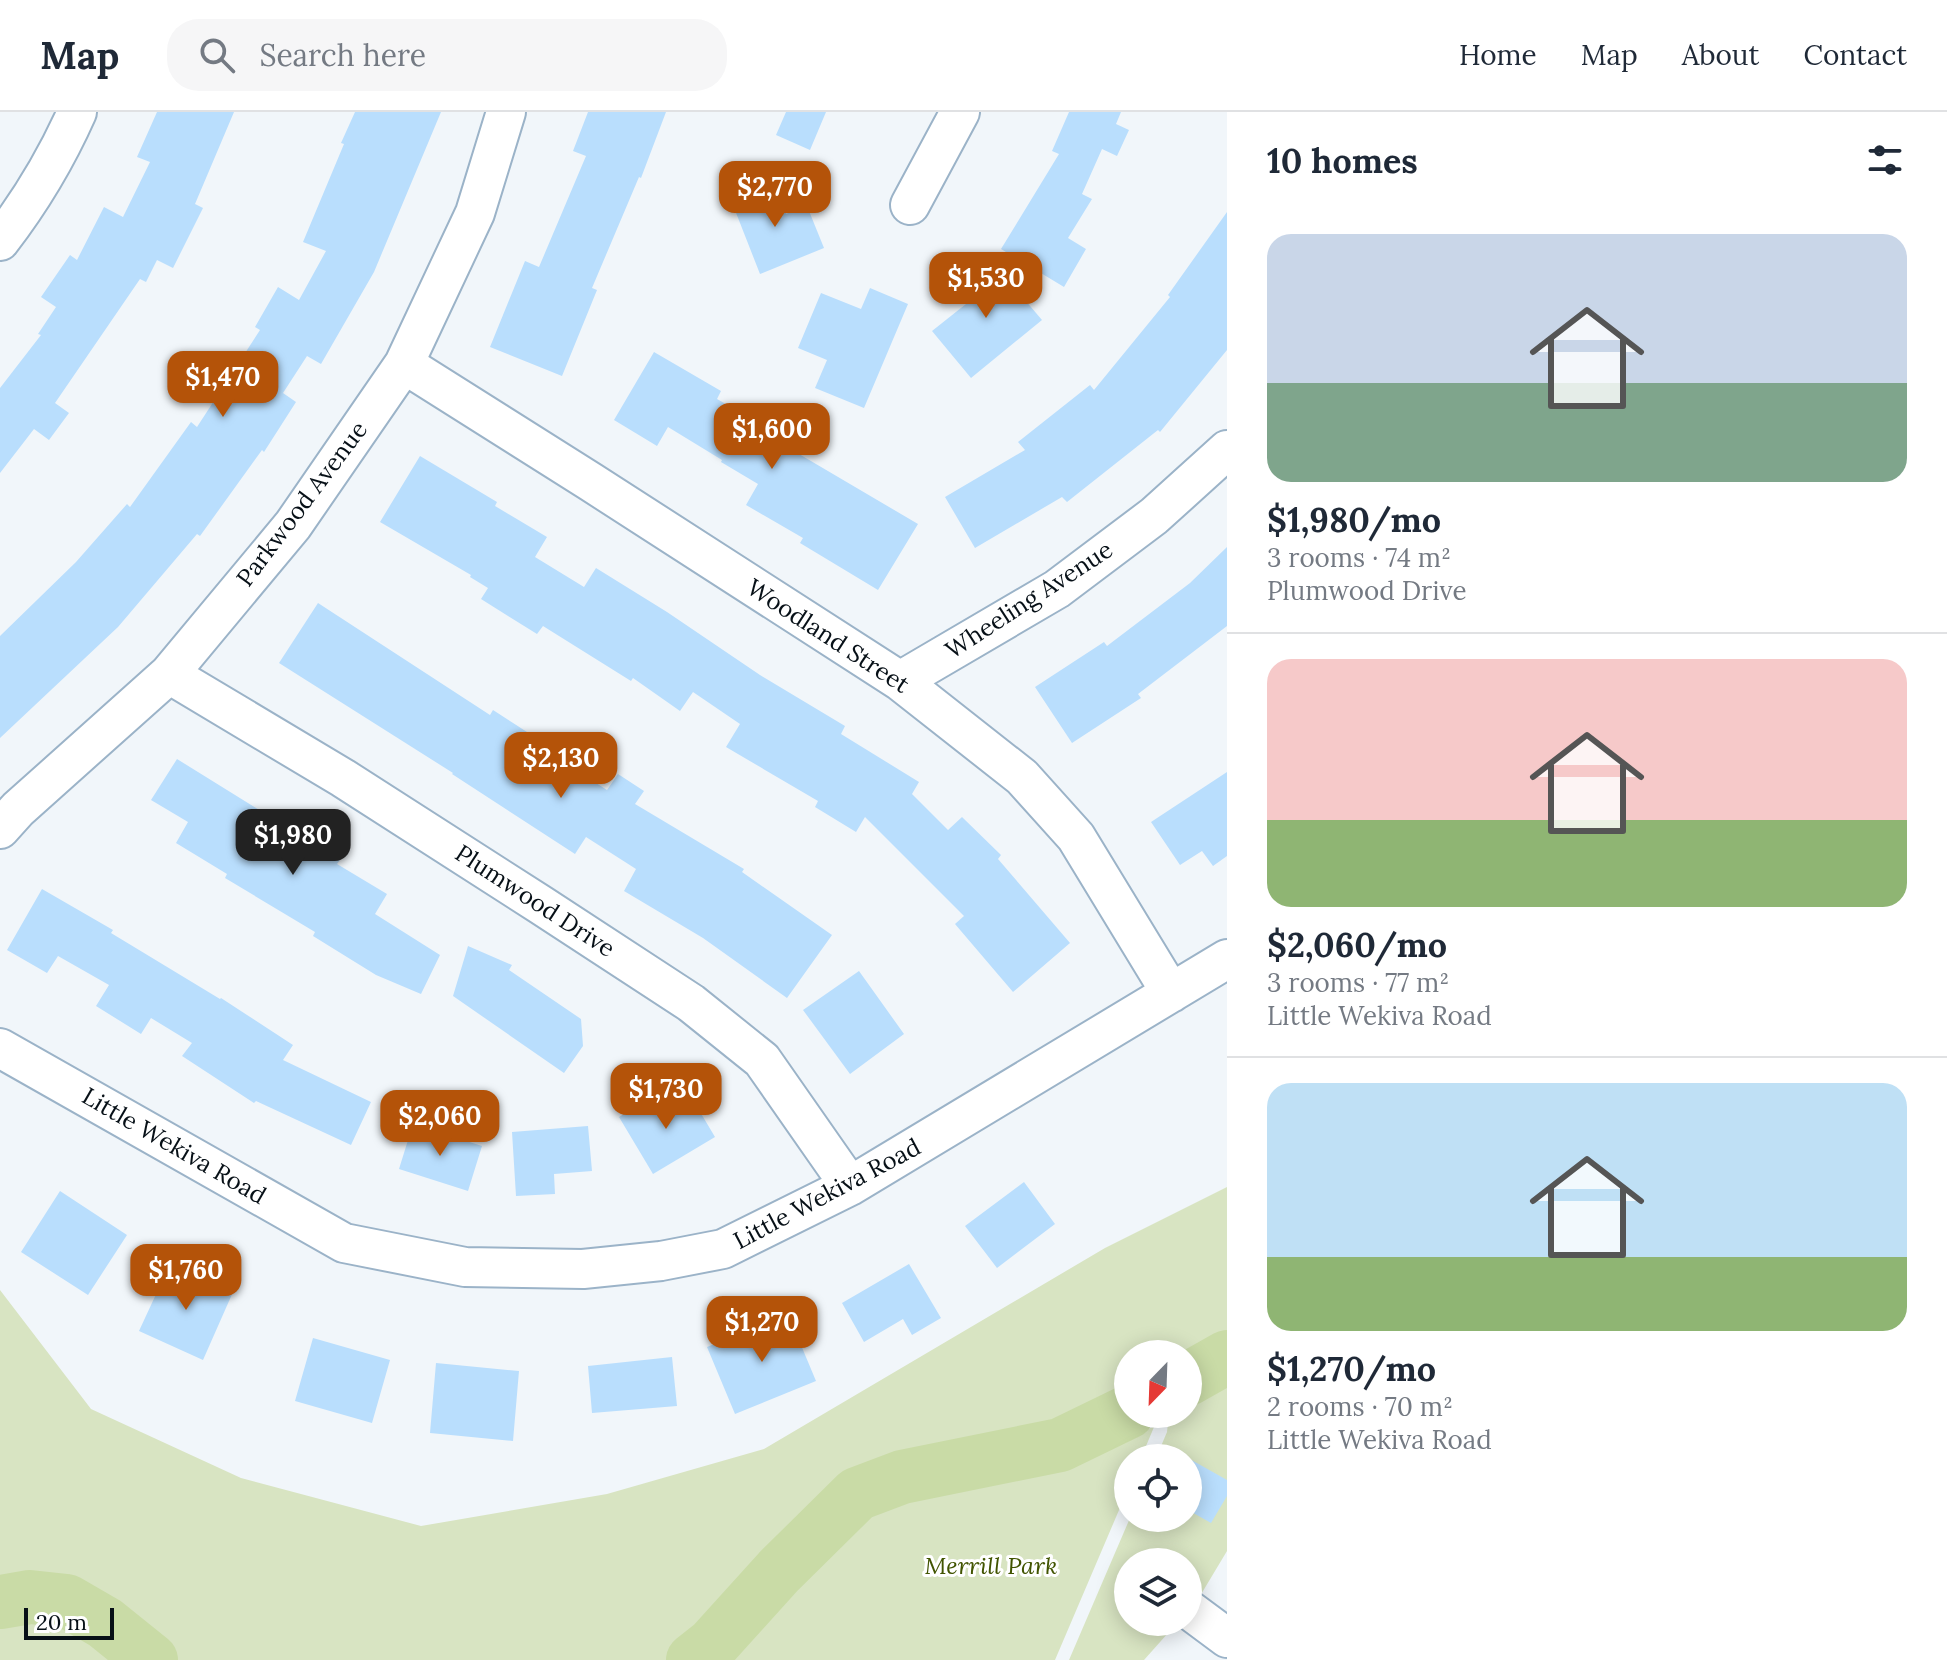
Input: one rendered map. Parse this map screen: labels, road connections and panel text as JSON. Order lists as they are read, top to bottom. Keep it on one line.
{"streets":{"street":["Parkwood Avenue","Wheeling Avenue","Woodland Street","Plumwood Drive","Little Wekiva Road"]},"crossings":[["Parkwood Avenue","Woodland Street"],["Parkwood Avenue","Plumwood Drive"],["Wheeling Avenue","Woodland Street"],["Woodland Street","Little Wekiva Road"],["Plumwood Drive","Little Wekiva Road"]],"parks":["Merrill Park"],"scale_bar":"20 m","north":"bottom left","page":{"header":"Map","search":"Search here","nav":["Home","Map","About","Contact"],"heading":"10 homes","price":["$2,770","$1,530","$1,470","$1,600","$2,130","$1,980","$1,730","$2,060","$1,760","$1,270"],"list":[{"name":"$1,980/mo","note":"3 rooms · 74 m² · Plumwood Drive"},{"name":"$2,060/mo","note":"3 rooms · 77 m² · Little Wekiva Road"},{"name":"$1,270/mo","note":"2 rooms · 70 m² · Little Wekiva Road"}],"scale":"20 m"}}
